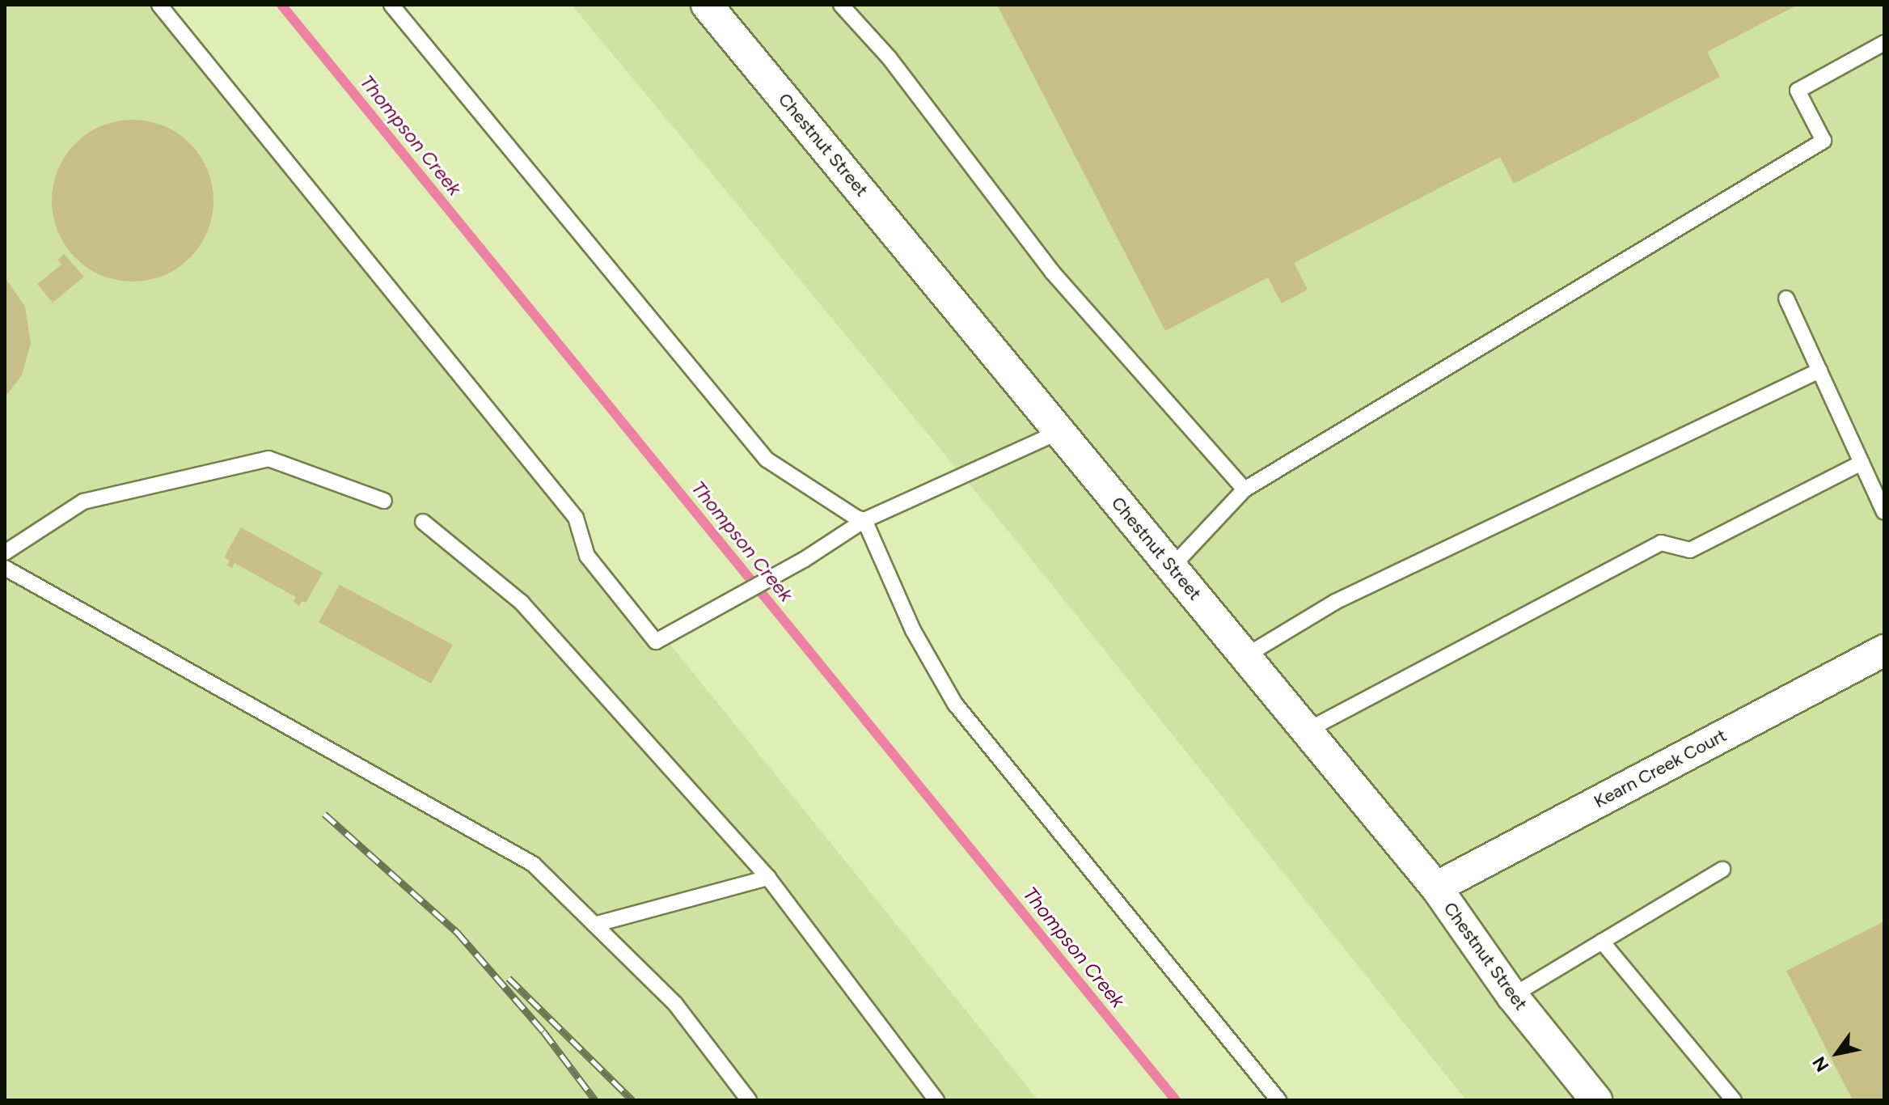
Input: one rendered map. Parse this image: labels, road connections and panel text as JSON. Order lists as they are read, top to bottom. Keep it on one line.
{"streets":{"street":["Chestnut Street","Kearn Creek Court"]},"crossings":[["Chestnut Street","Kearn Creek Court"]],"water":["Thompson Creek"],"north":"bottom left"}
